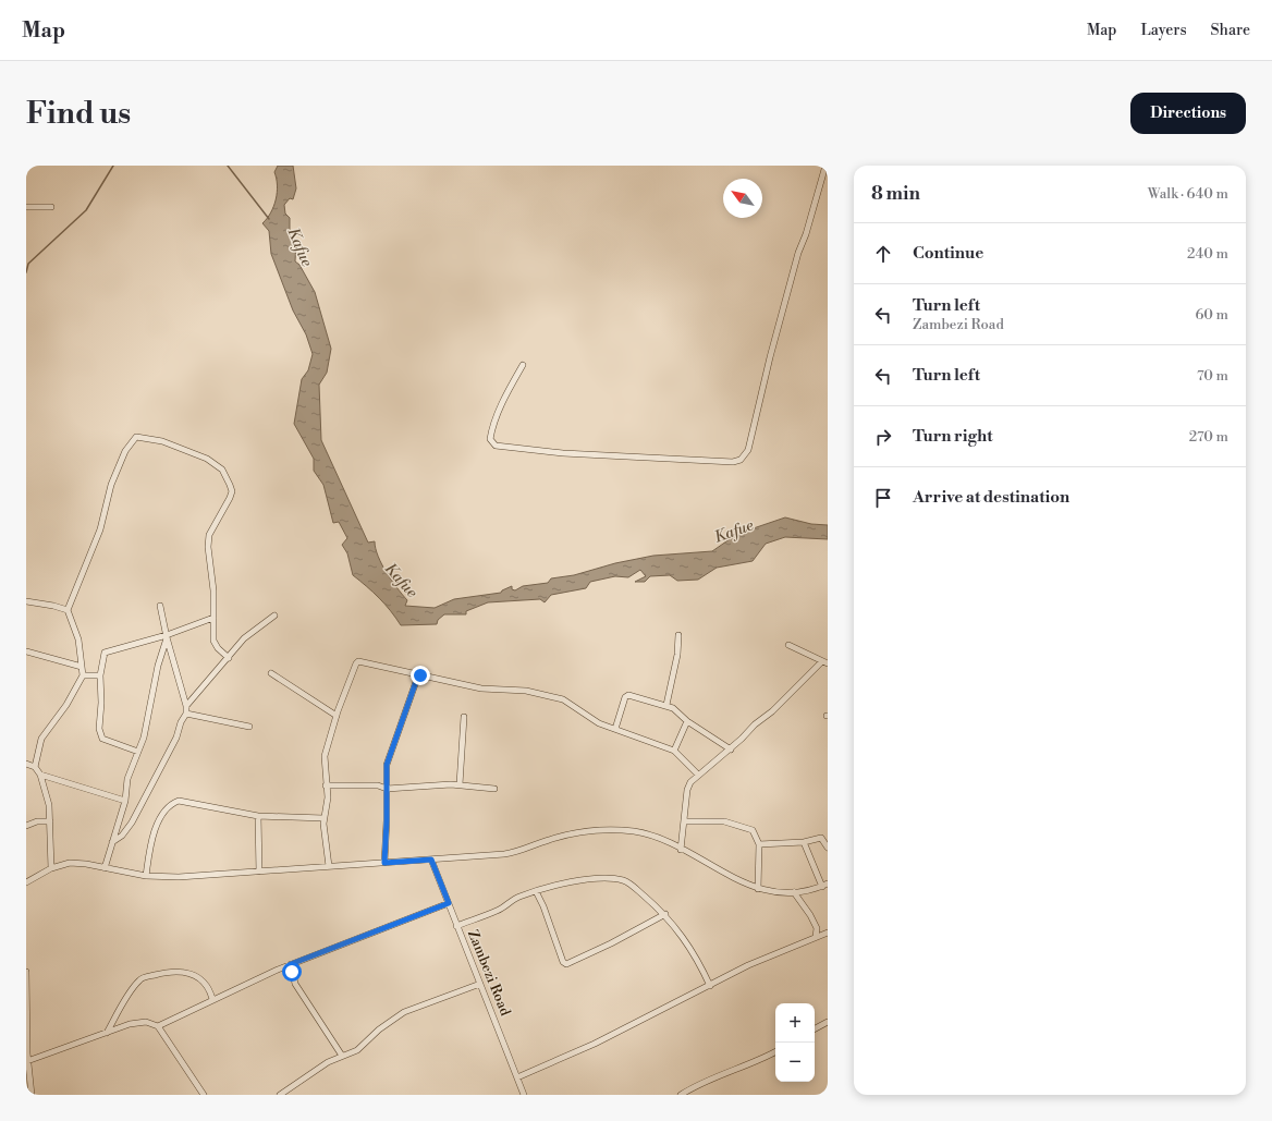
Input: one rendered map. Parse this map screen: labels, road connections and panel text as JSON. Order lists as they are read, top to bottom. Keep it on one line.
{"streets":{"street":["Zambezi Road"]},"water":["Kafue"],"north":"top left","page":{"header":"Map","nav":["Map","Layers","Share"],"buttons":"Directions","title":"Find us","heading":["8 min","Walk · 640 m"],"list":[["Continue","240 m"],["Turn left","Zambezi Road","60 m"],["Turn left","70 m"],["Turn right","270 m"],"Arrive at destination"],"map_buttons":["+","−"]}}
